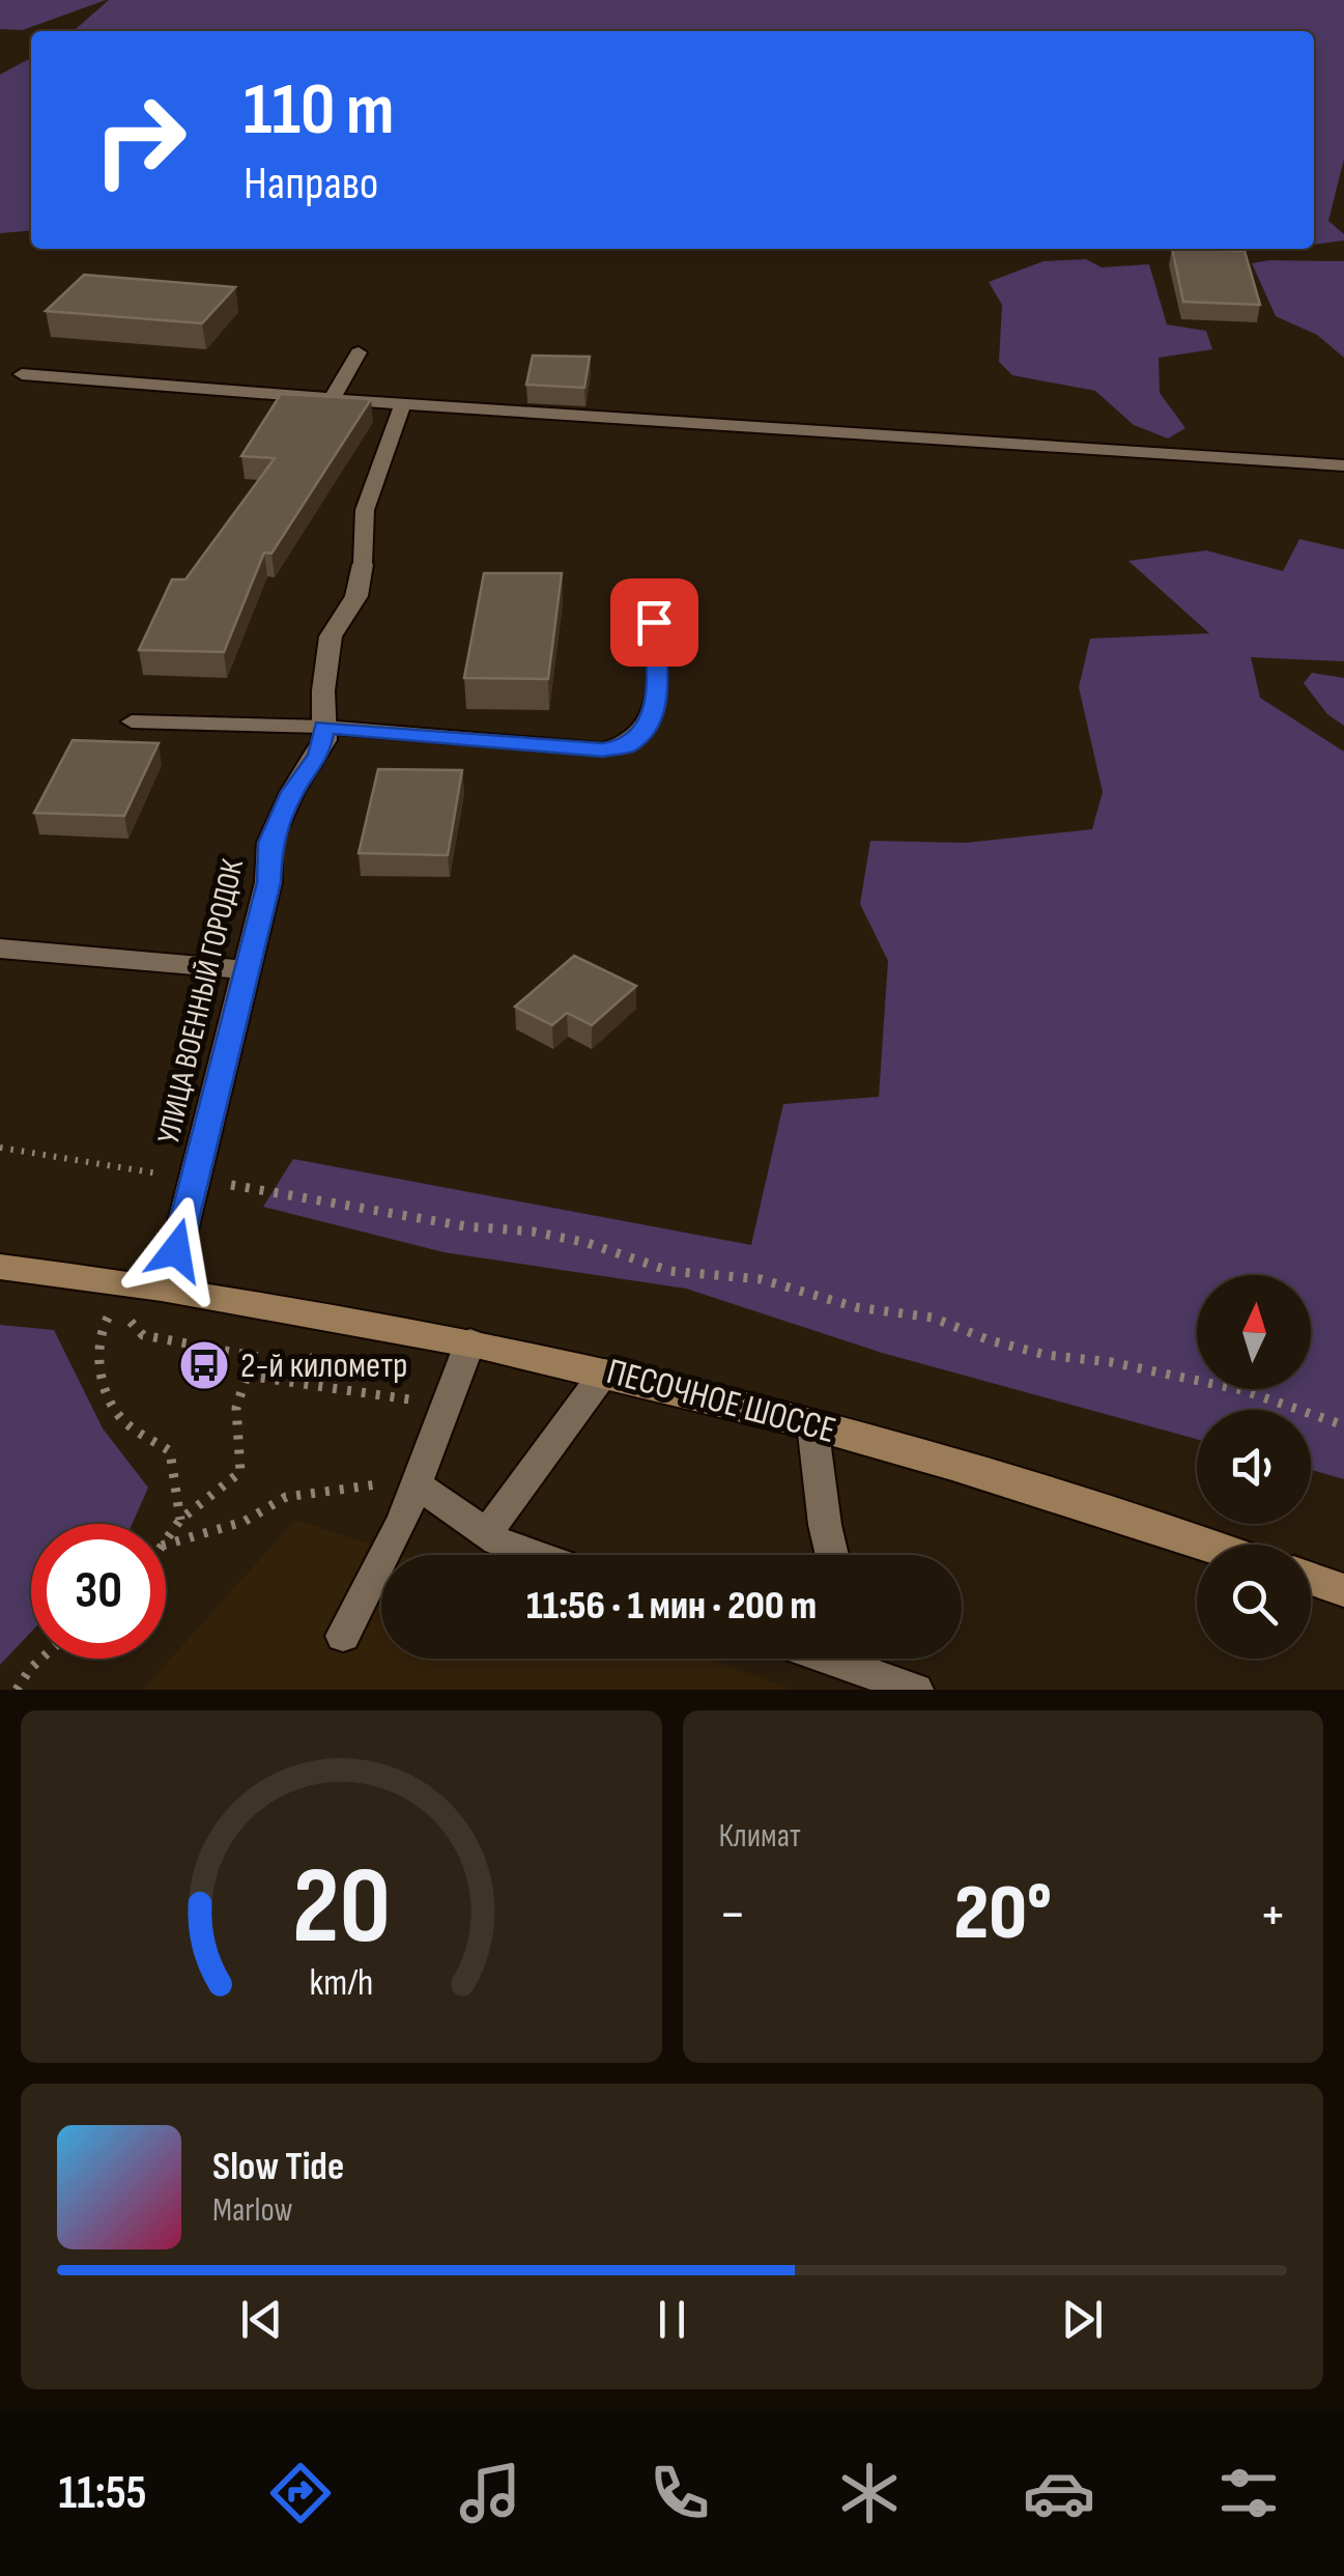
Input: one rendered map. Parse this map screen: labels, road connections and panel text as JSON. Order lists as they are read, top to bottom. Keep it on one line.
{"streets":{"main road":["ПЕСОЧНОЕ ШОССЕ"],"street":["УЛИЦА ВОЕННЫЙ ГОРОДОК"]},"crossings":[["УЛИЦА ВОЕННЫЙ ГОРОДОК","ПЕСОЧНОЕ ШОССЕ"]],"places":{"bus stop":["2-й километр"]},"north":"top","page":{"turn":["110 m","Направо"],"limit":"30","trip":"11:56 · 1 мин · 200 m","tile":"Климат","heat":["−","20°","+"],"song":["Slow Tide","Marlow"],"tabs":"11:55","gauge":["20","km/h"]}}
